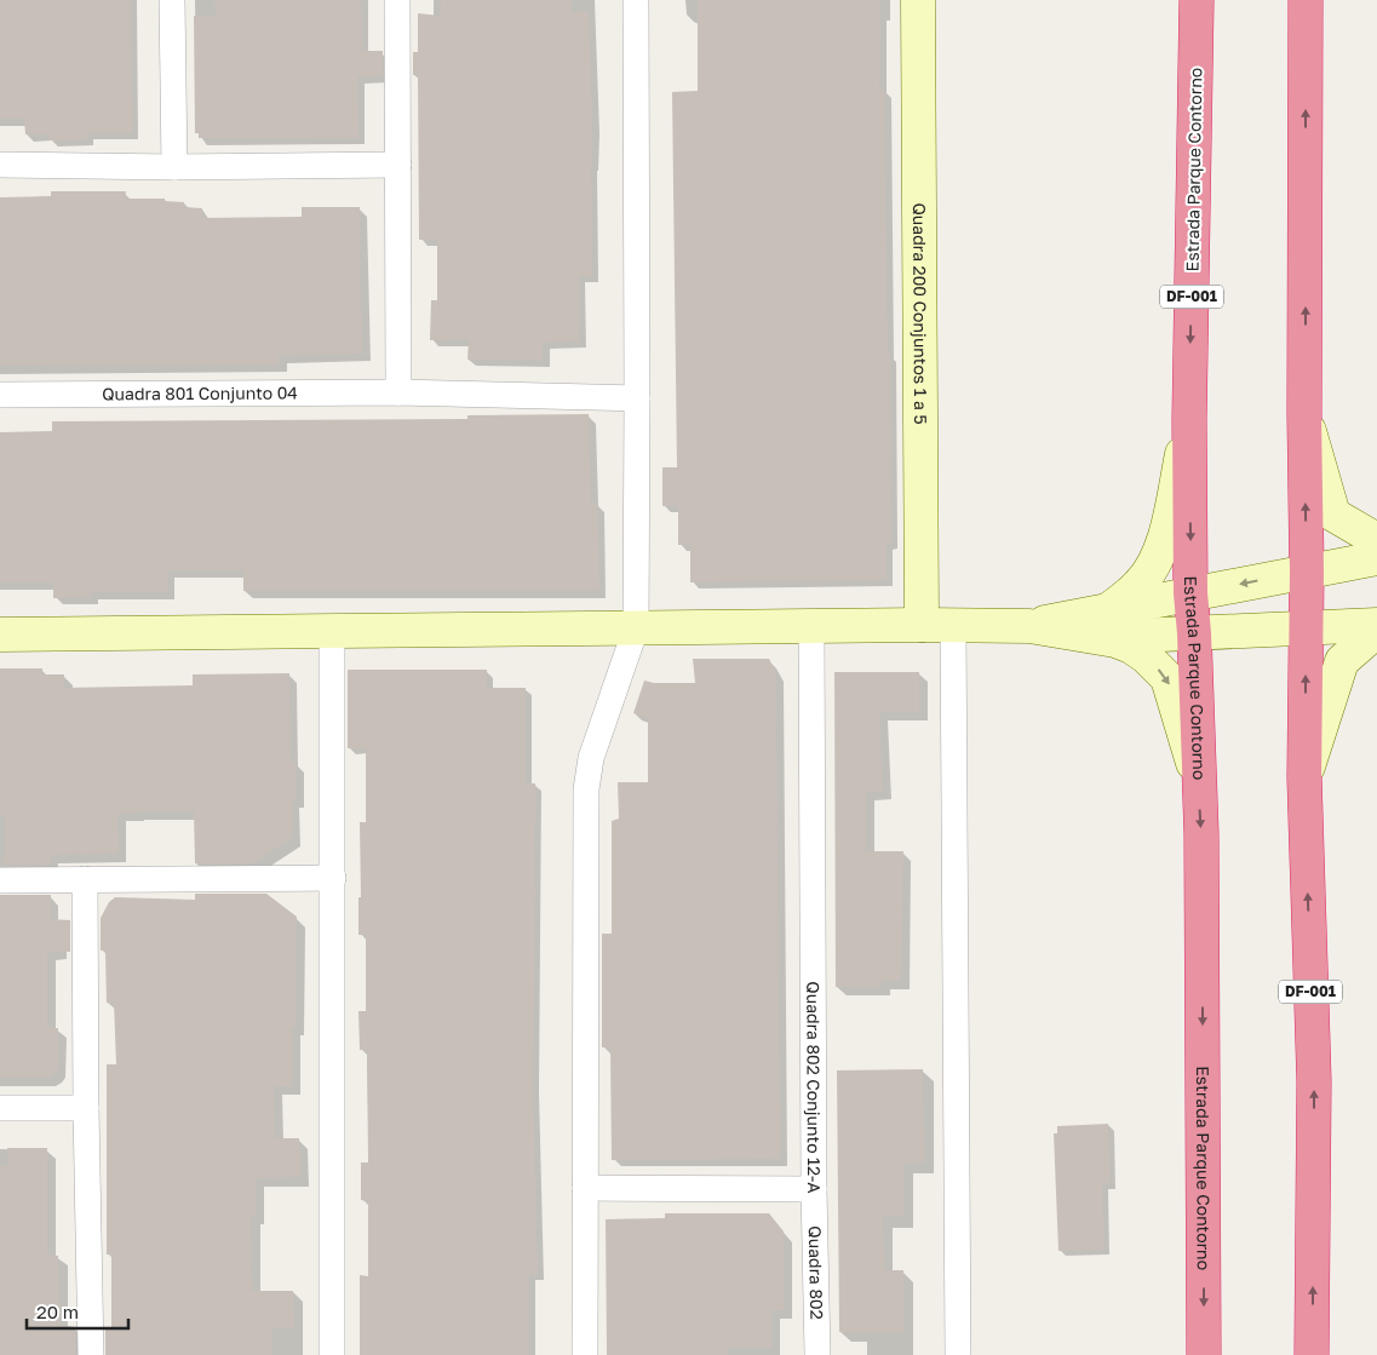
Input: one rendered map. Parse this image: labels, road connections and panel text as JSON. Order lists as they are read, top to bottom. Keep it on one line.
{"streets":{"highway":["Estrada Parque Contorno","DF-001"],"street":["Quadra 200 Conjuntos 1 a 5","Quadra 801 Conjunto 04","Quadra 802 Conjunto 12-A","Quadra 802"]},"crossings":[["Quadra 802 Conjunto 12-A","Quadra 802"]],"scale_bar":"20 m"}
